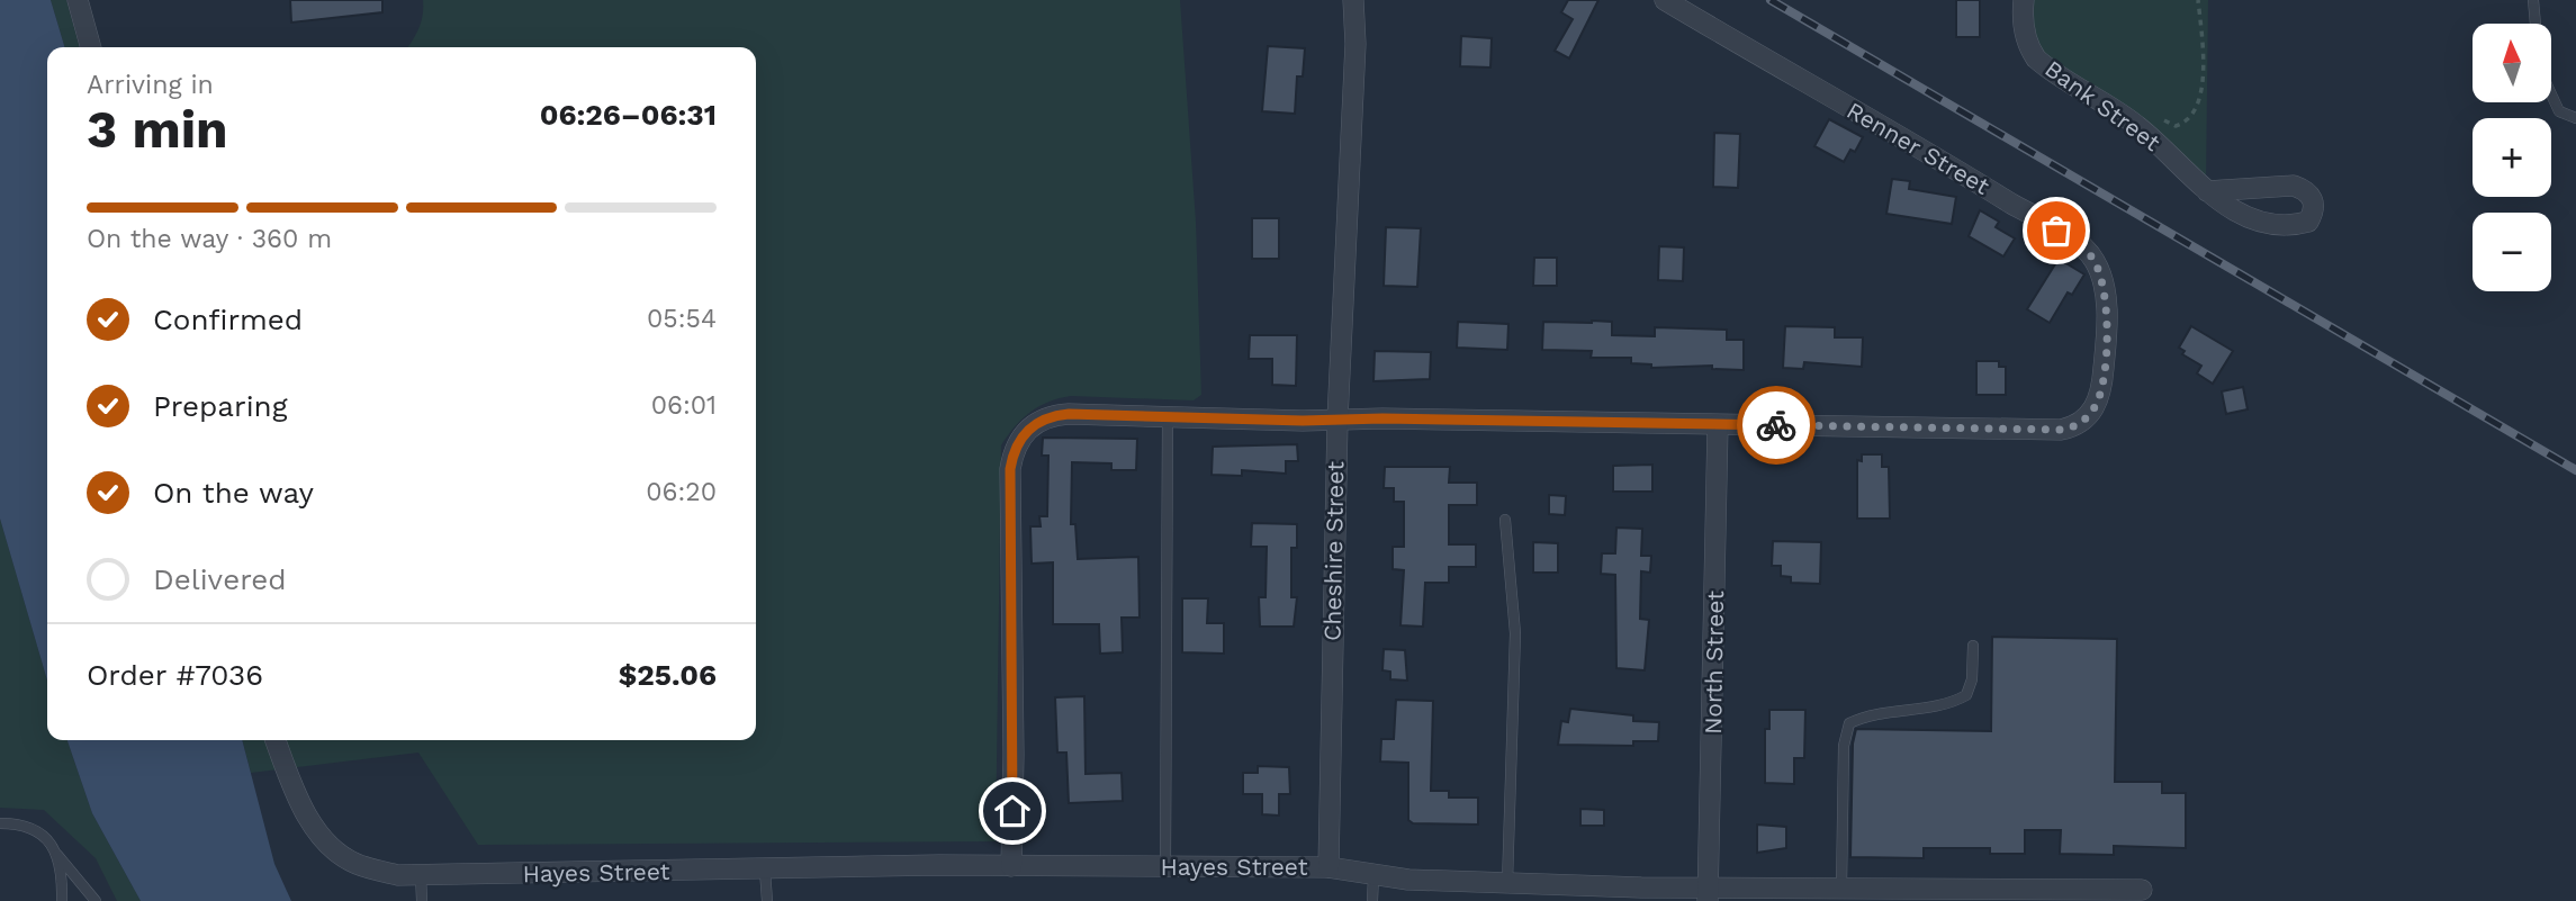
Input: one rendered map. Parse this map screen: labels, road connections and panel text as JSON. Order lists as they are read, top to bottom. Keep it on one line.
{"streets":{"street":["Bank Street","Renner Street","Cheshire Street","North Street","Hayes Street"]},"crossings":[["Renner Street","Cheshire Street"],["Renner Street","North Street"],["Renner Street","Hayes Street"],["Cheshire Street","Hayes Street"],["North Street","Hayes Street"]],"north":"top","page":{"map_buttons":["+","−"],"heading":["3 min","Arriving in","06:26–06:31"],"panel":["Order #7036","$25.06"],"bar":"On the way · 360 m","list":[["Confirmed","05:54"],["Preparing","06:01"],["On the way","06:20"],"Delivered"]}}
